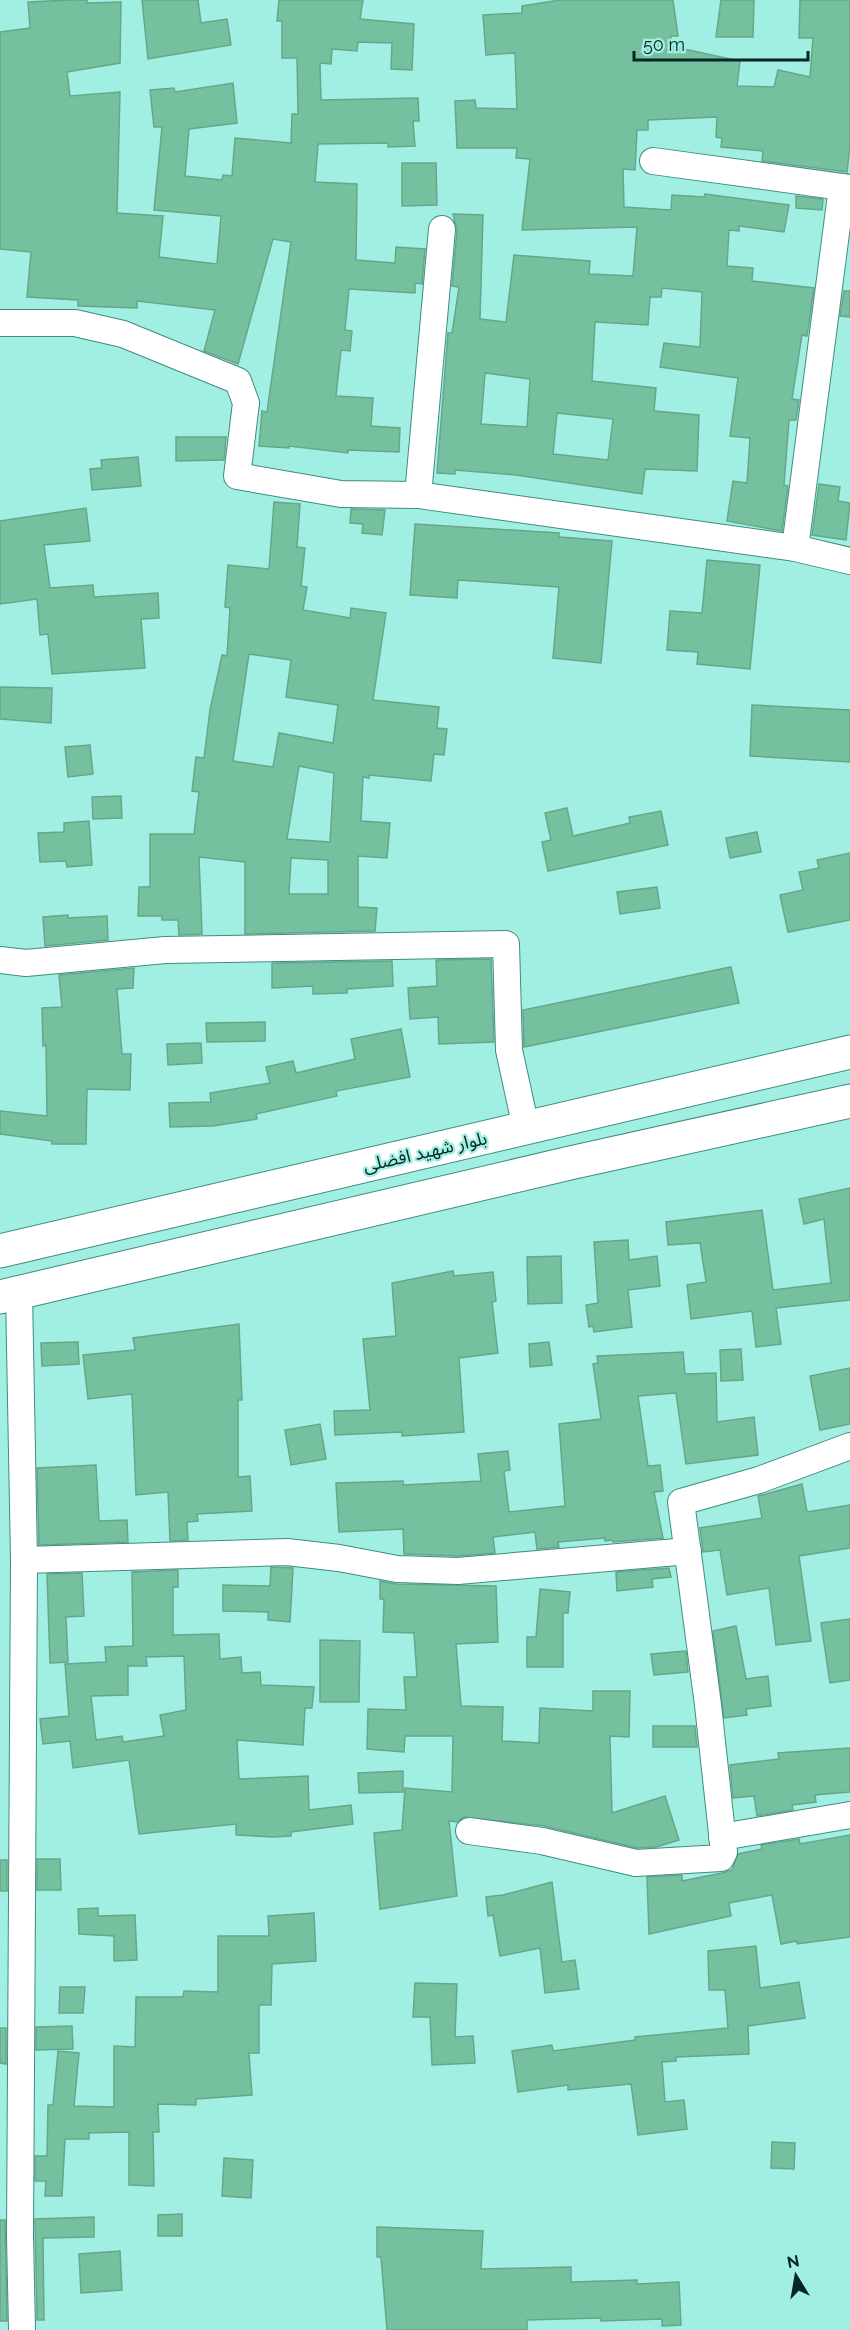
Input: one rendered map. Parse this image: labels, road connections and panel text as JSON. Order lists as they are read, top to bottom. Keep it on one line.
{"streets":{"main road":["بلوار شهید افضلی"]},"scale_bar":"50 m","north":"top"}
